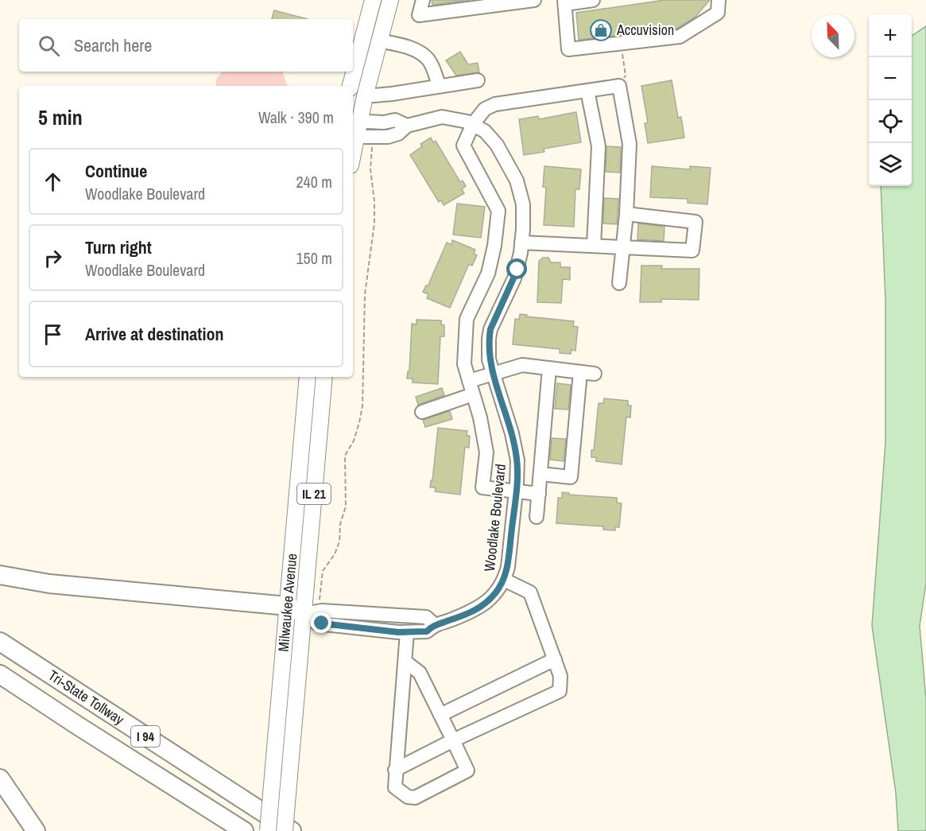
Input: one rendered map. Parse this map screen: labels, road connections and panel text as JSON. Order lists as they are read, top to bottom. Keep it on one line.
{"streets":{"highway":["Tri-State Tollway","I 94"],"main road":["IL 21","Milwaukee Avenue"],"street":["Woodlake Boulevard"]},"crossings":[["Woodlake Boulevard","Milwaukee Avenue"]],"places":{"shop":["Accuvision"]},"north":"top left","page":{"map_buttons":["+","−"],"search":"Search here","heading":["5 min","Walk · 390 m"],"list":[["Continue","Woodlake Boulevard","240 m"],["Turn right","Woodlake Boulevard","150 m"],"Arrive at destination"]}}
